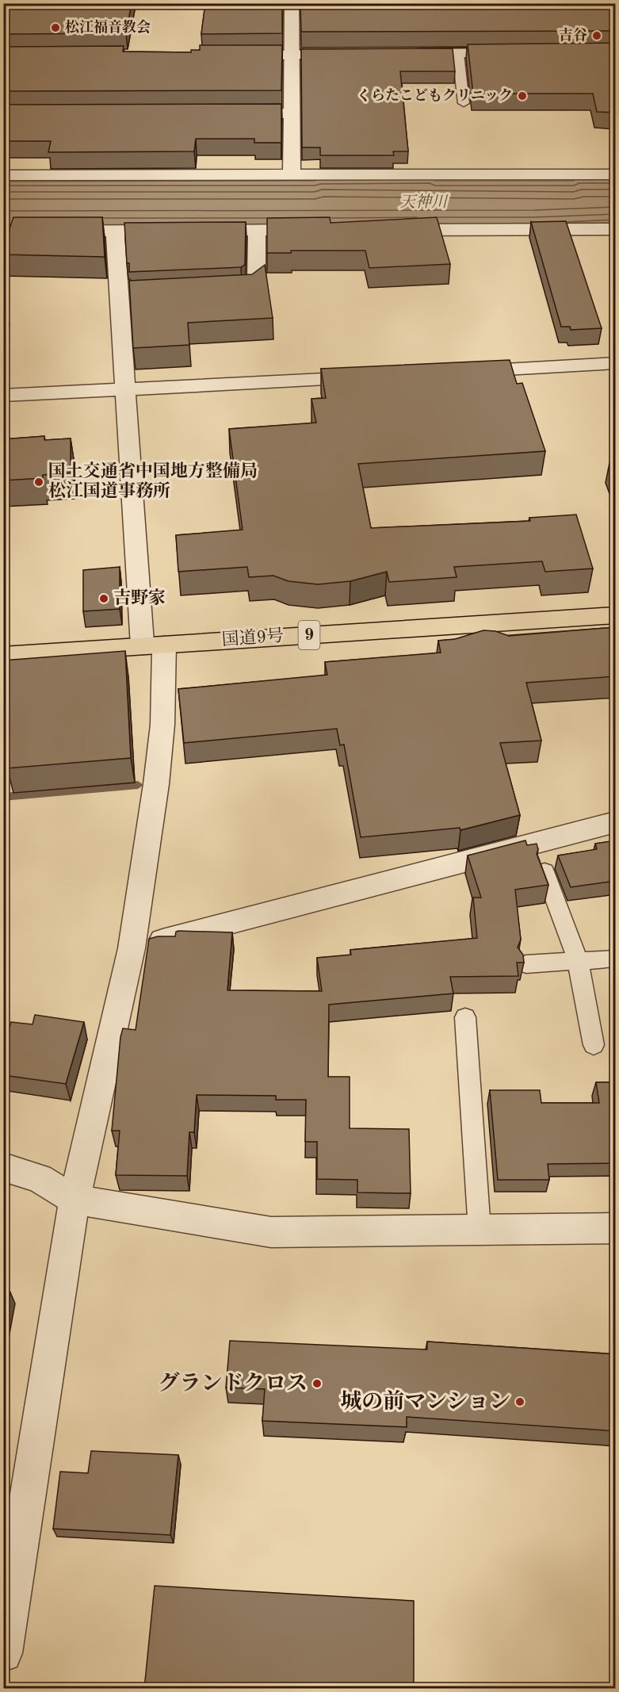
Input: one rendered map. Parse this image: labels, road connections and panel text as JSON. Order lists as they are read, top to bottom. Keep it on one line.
{"streets":{"highway":["9","国道9号"]},"water":["天神川"],"places":["松江福音教会","吉谷","くらたこどもクリニック","国土交通省中国地方整備局 松江国道事務所","吉野家","グランドクロス","城の前マンション"]}
